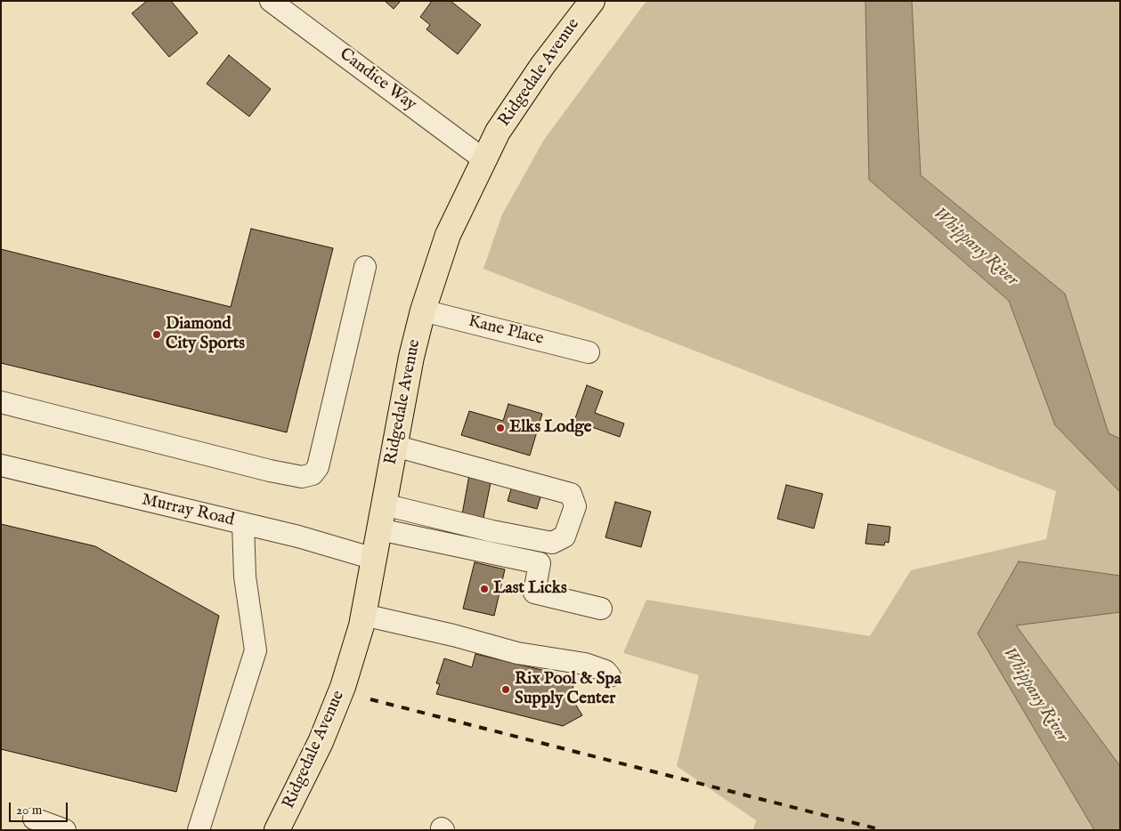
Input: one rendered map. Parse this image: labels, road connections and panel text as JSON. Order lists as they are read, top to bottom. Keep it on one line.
{"streets":{"main road":["Ridgedale Avenue"],"street":["Candice Way","Kane Place","Murray Road"]},"crossings":[["Ridgedale Avenue","Candice Way"],["Ridgedale Avenue","Kane Place"],["Ridgedale Avenue","Murray Road"]],"water":["Whippany River"],"places":["Diamond City Sports","Elks Lodge","Last Licks","Rix Pool & Spa Supply Center"],"scale_bar":"20 m"}
